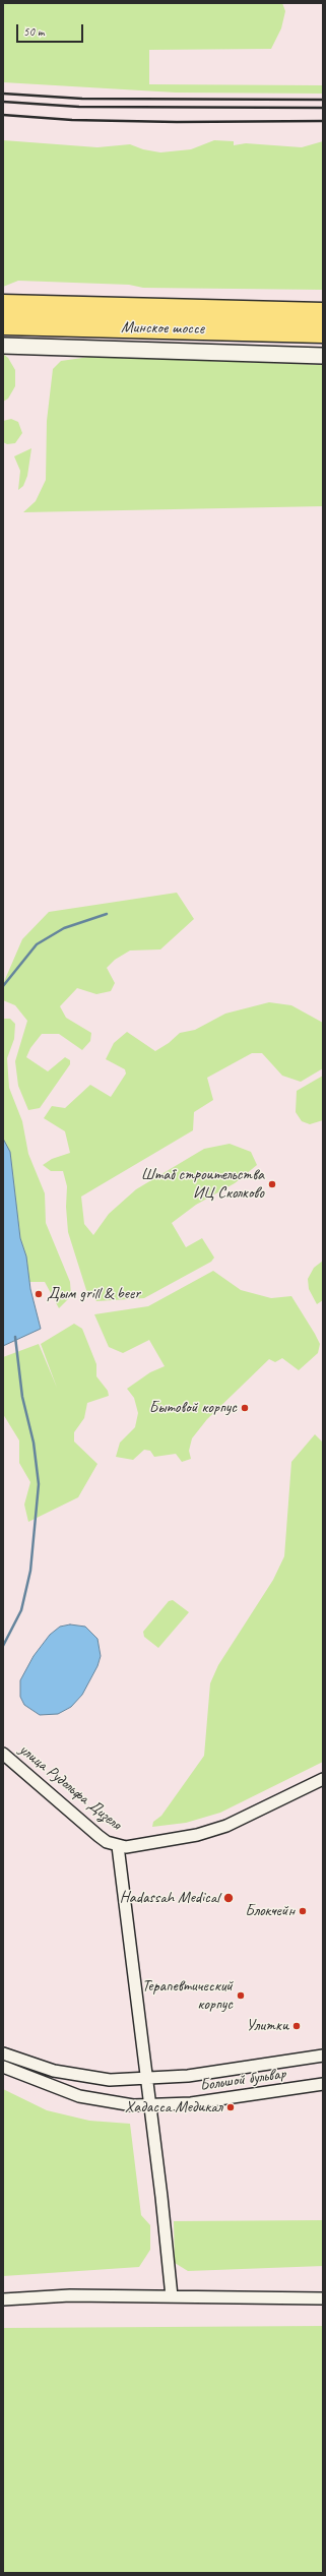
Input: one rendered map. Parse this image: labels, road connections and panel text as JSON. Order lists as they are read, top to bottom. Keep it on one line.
{"streets":{"highway":["Минское шоссе"],"street":["улица Рудольфа Дизеля","Большой бульвар"]},"places":["Штаб строительства ИЦ Сколково","Дым grill & beer","Бытовой корпус","Hadassah Medical","Блокчейн","Терапевтический корпус","Улитки","Хадасса Медикал"],"scale_bar":"50 m"}
